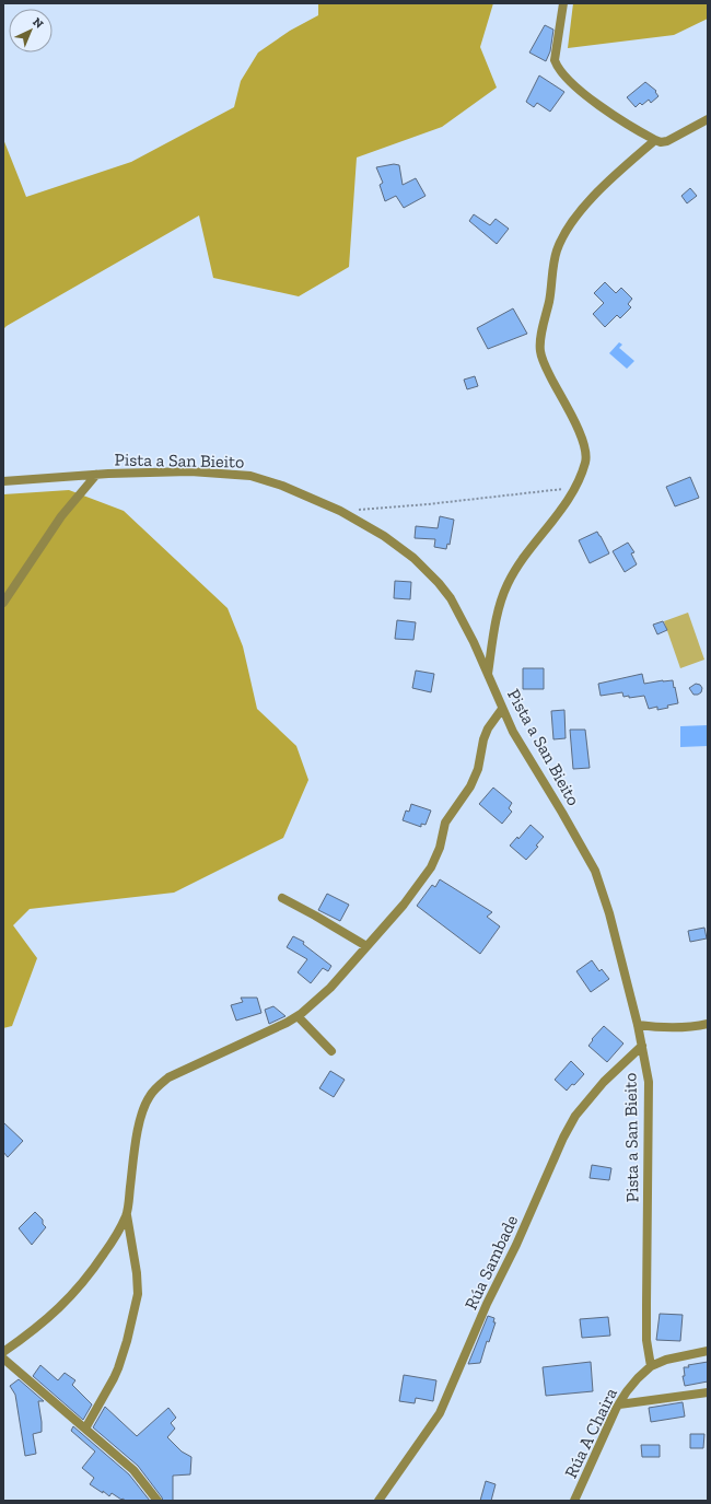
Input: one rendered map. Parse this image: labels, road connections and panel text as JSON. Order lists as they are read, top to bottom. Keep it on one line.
{"streets":{"street":["Pista a San Bieito","Rúa Sambade","Rúa A Chaira"]},"crossings":[["Pista a San Bieito","Rúa Sambade"],["Pista a San Bieito","Rúa A Chaira"]],"north":"top right"}
